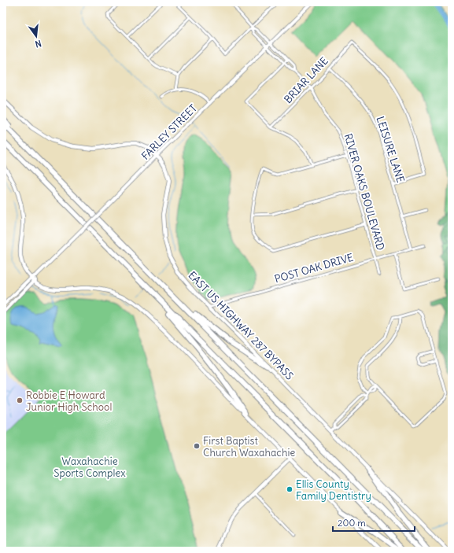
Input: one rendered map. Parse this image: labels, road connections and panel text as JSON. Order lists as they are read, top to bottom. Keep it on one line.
{"streets":{"main road":["EAST US HIGHWAY 287 BYPASS"],"street":["BRIAR LANE","FARLEY STREET","LEISURE LANE","RIVER OAKS BOULEVARD","POST OAK DRIVE"]},"crossings":[["BRIAR LANE","LEISURE LANE"],["BRIAR LANE","RIVER OAKS BOULEVARD"],["FARLEY STREET","RIVER OAKS BOULEVARD"],["FARLEY STREET","EAST US HIGHWAY 287 BYPASS"],["LEISURE LANE","POST OAK DRIVE"],["RIVER OAKS BOULEVARD","POST OAK DRIVE"],["POST OAK DRIVE","EAST US HIGHWAY 287 BYPASS"]],"parks":["Waxahachie Sports Complex"],"places":["Robbie E Howard Junior High School","First Baptist Church Waxahachie","Ellis County Family Dentistry"],"scale_bar":"200 m","north":"bottom"}
